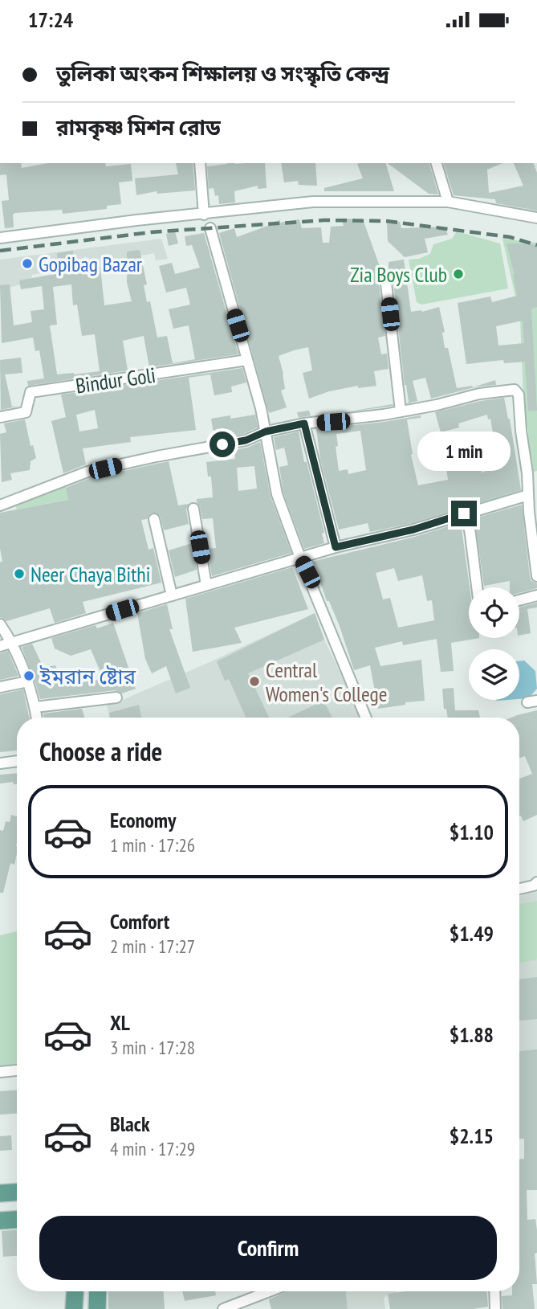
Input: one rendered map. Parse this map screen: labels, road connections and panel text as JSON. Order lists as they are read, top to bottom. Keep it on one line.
{"streets":{"street":["Bindur Goli"]},"places":["Gopibag Bazar","Zia Boys Club","Neer Chaya Bithi","ইমরান ষ্টোর","Central Women's College"],"page":{"status":"17:24","banner":["তুলিকা অংকন শিক্ষালয় ও সংস্কৃতি কেন্দ্র","রামকৃষ্ণ মিশন রোড"],"bubble":"1 min","heading":"Choose a ride","list":[{"name":"Economy","note":"1 min · 17:26","value":"$1.10"},{"name":"Comfort","note":"2 min · 17:27","value":"$1.49"},{"name":"XL","note":"3 min · 17:28","value":"$1.88"},{"name":"Black","note":"4 min · 17:29","value":"$2.15"}],"buttons":"Confirm"}}
